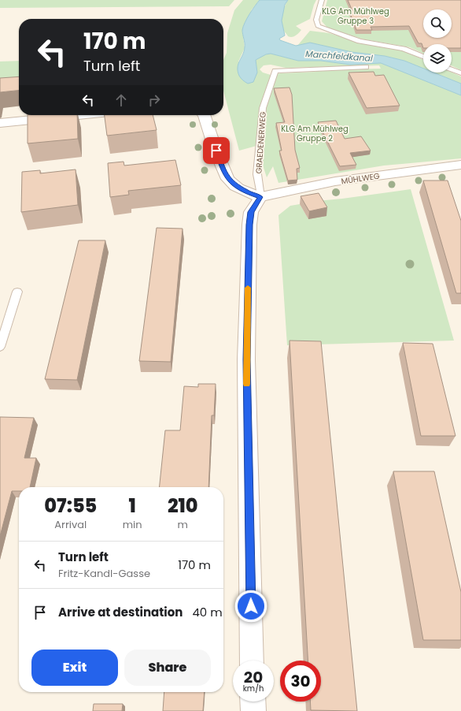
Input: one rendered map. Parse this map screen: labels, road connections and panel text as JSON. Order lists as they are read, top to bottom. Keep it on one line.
{"streets":{"street":["MÜHLWEG"],"lane":["GRAEDENERWEG"]},"crossings":[["GRAEDENERWEG","MÜHLWEG"]],"water":["Marchfeldkanal"],"parks":["KLG Am Mühlweg Gruppe 3","KLG Am Mühlweg Gruppe 2"],"page":{"turn":["170 m","Turn left"],"eta":["07:55","Arrival","1","min","210","m"],"list":[{"name":"Turn left","note":"Fritz-Kandl-Gasse","value":"170 m"},{"name":"Arrive at destination","value":"40 m"}],"buttons":["Exit","Share"],"speed":"20 km/h","limit":"30"}}
